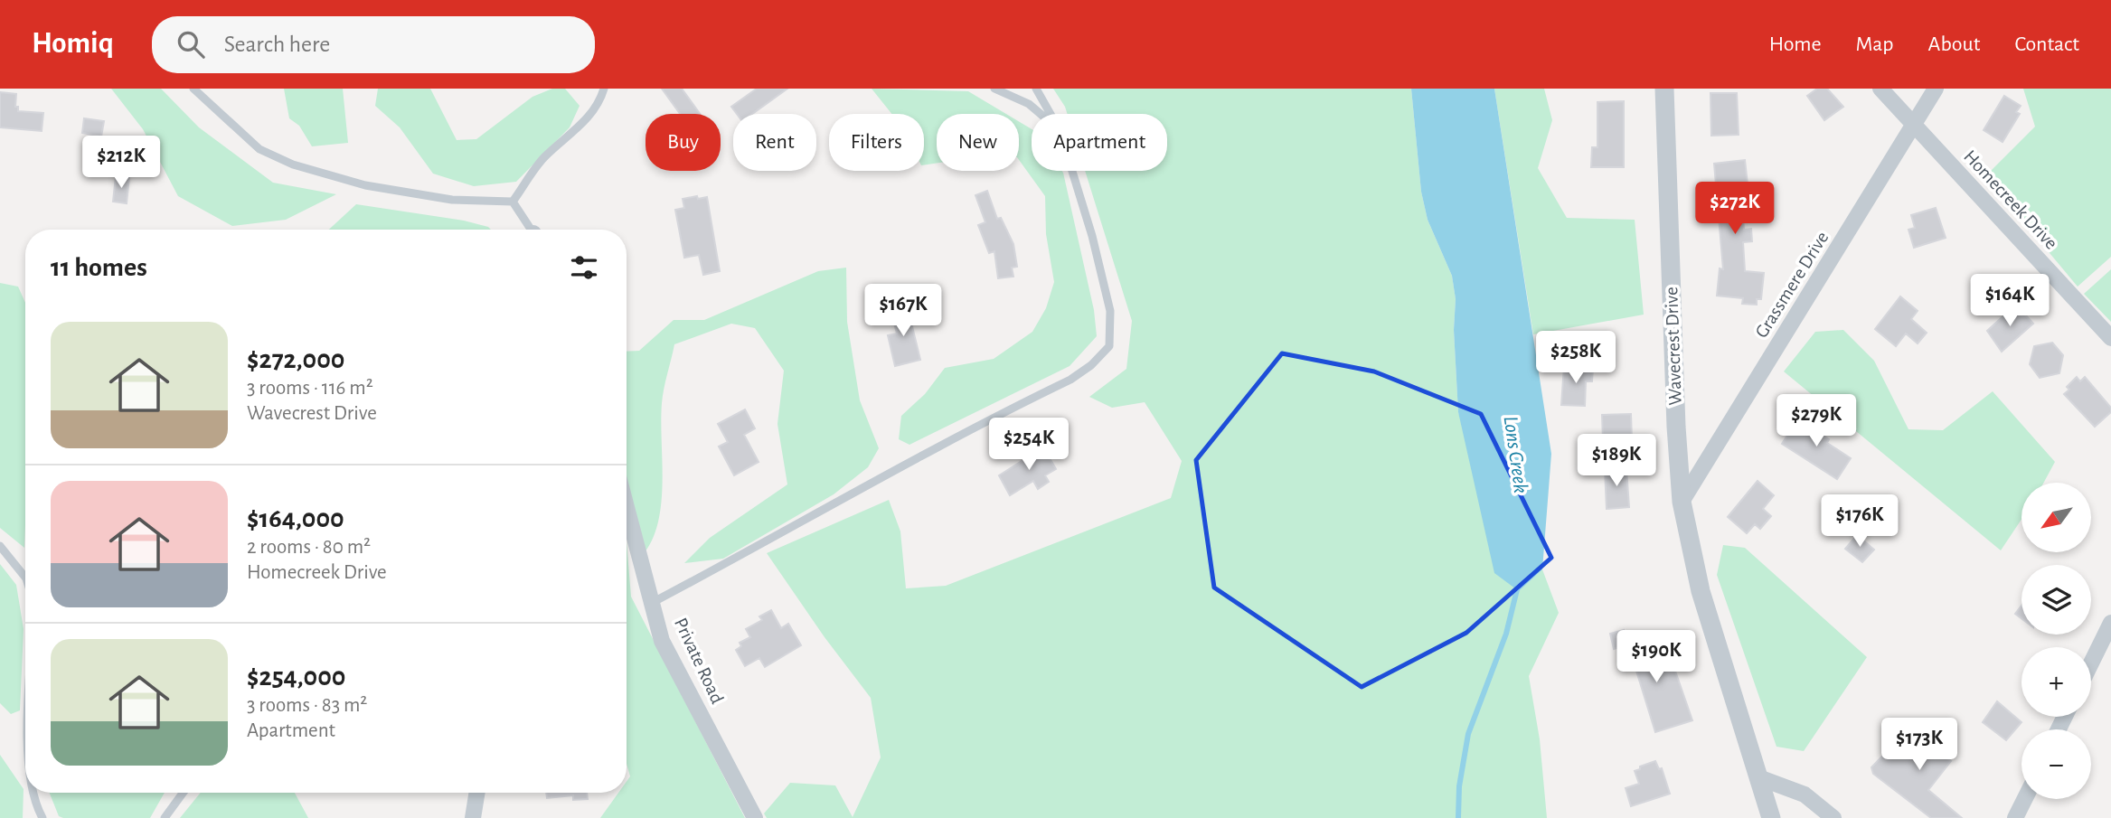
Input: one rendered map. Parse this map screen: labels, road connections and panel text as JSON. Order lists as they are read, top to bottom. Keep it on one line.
{"streets":{"street":["Homecreek Drive","Grassmere Drive","Wavecrest Drive","Private Road"]},"crossings":[["Homecreek Drive","Grassmere Drive"],["Grassmere Drive","Wavecrest Drive"]],"water":["Lons Creek"],"north":"bottom left","page":{"header":"Homiq","search":"Search here","nav":["Home","Map","About","Contact"],"chip":["Buy","Rent","Filters","New","Apartment"],"price":["$212K","$272K","$164K","$167K","$258K","$279K","$254K","$189K","$176K","$190K","$173K"],"heading":"11 homes","list":[{"name":"$272,000","note":"3 rooms · 116 m² · Wavecrest Drive"},{"name":"$164,000","note":"2 rooms · 80 m² · Homecreek Drive"},{"name":"$254,000","note":"3 rooms · 83 m² · Apartment"}],"map_buttons":["+","−"]}}
